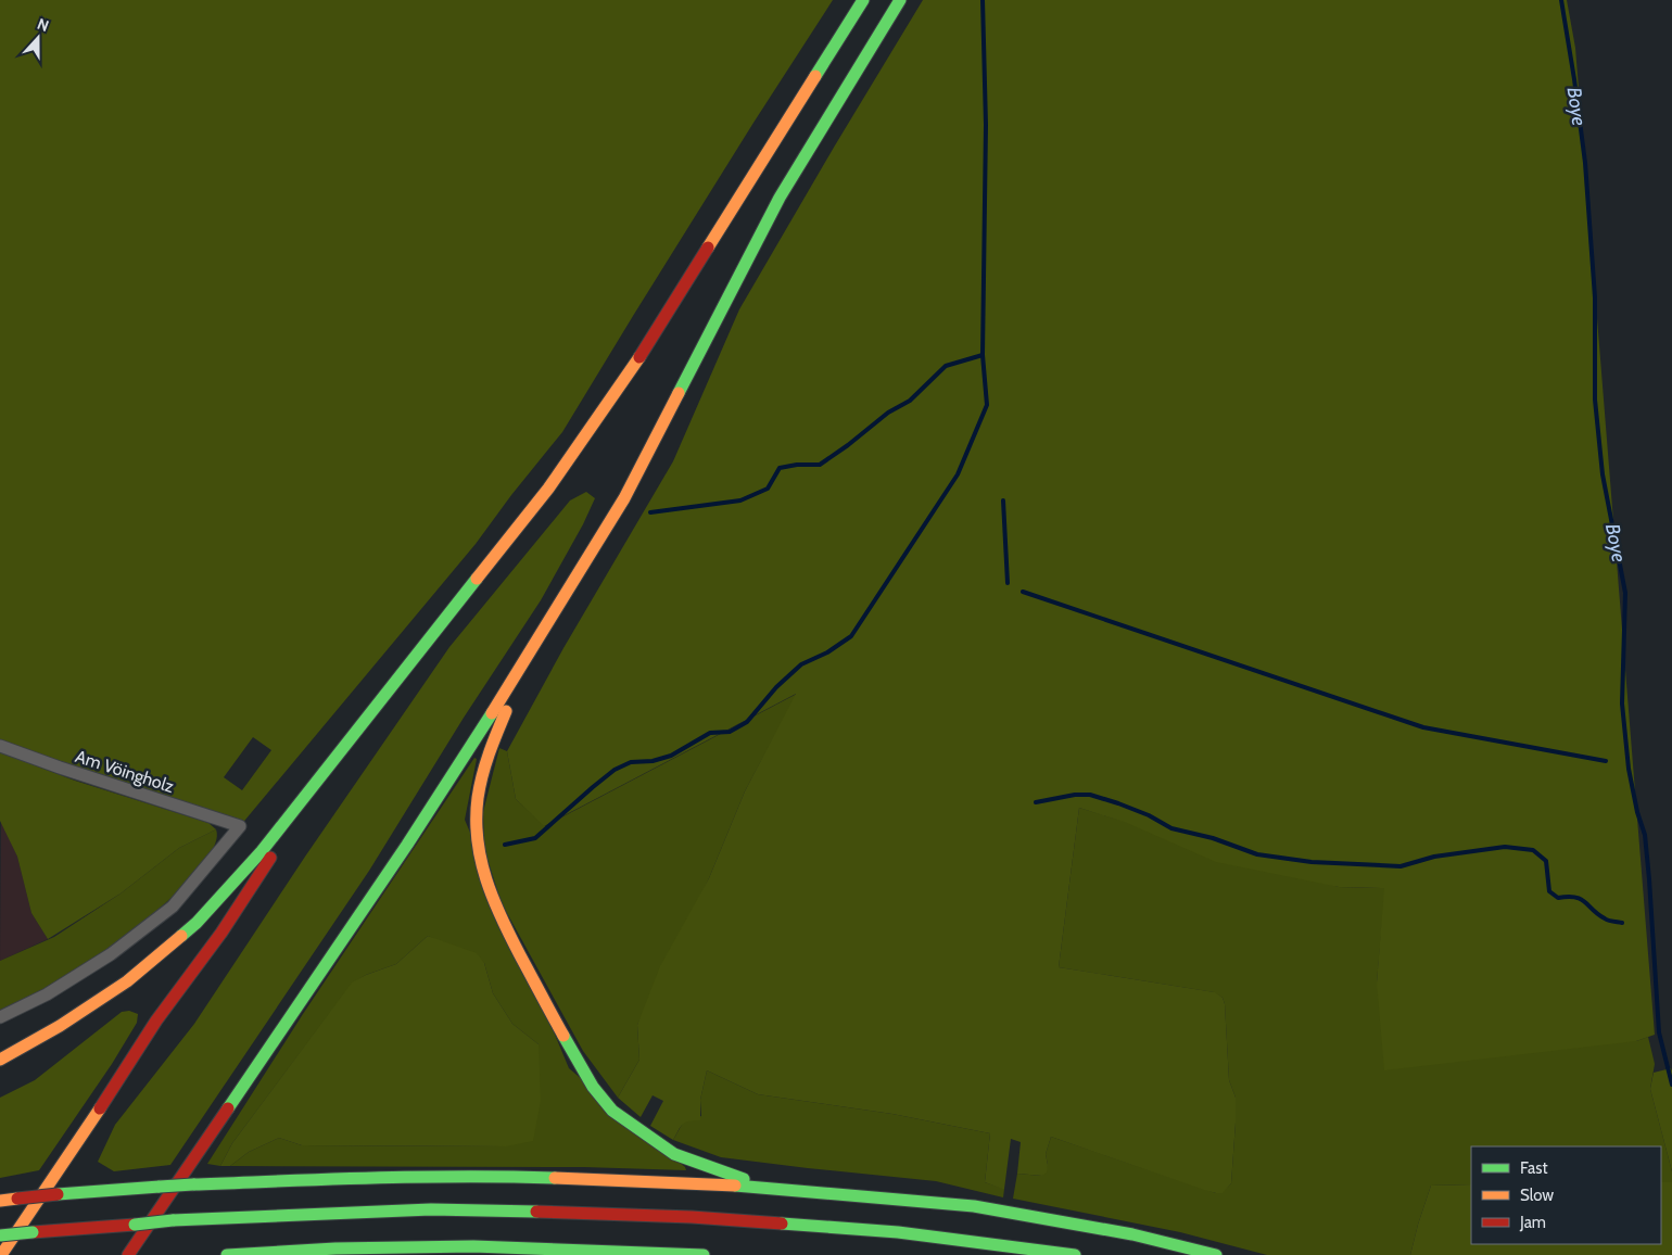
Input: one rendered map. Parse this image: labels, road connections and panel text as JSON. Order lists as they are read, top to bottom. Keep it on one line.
{"streets":{"street":["Am Vöingholz"]},"water":["Boye"],"legend":["Fast","Slow","Jam"],"north":"top"}
